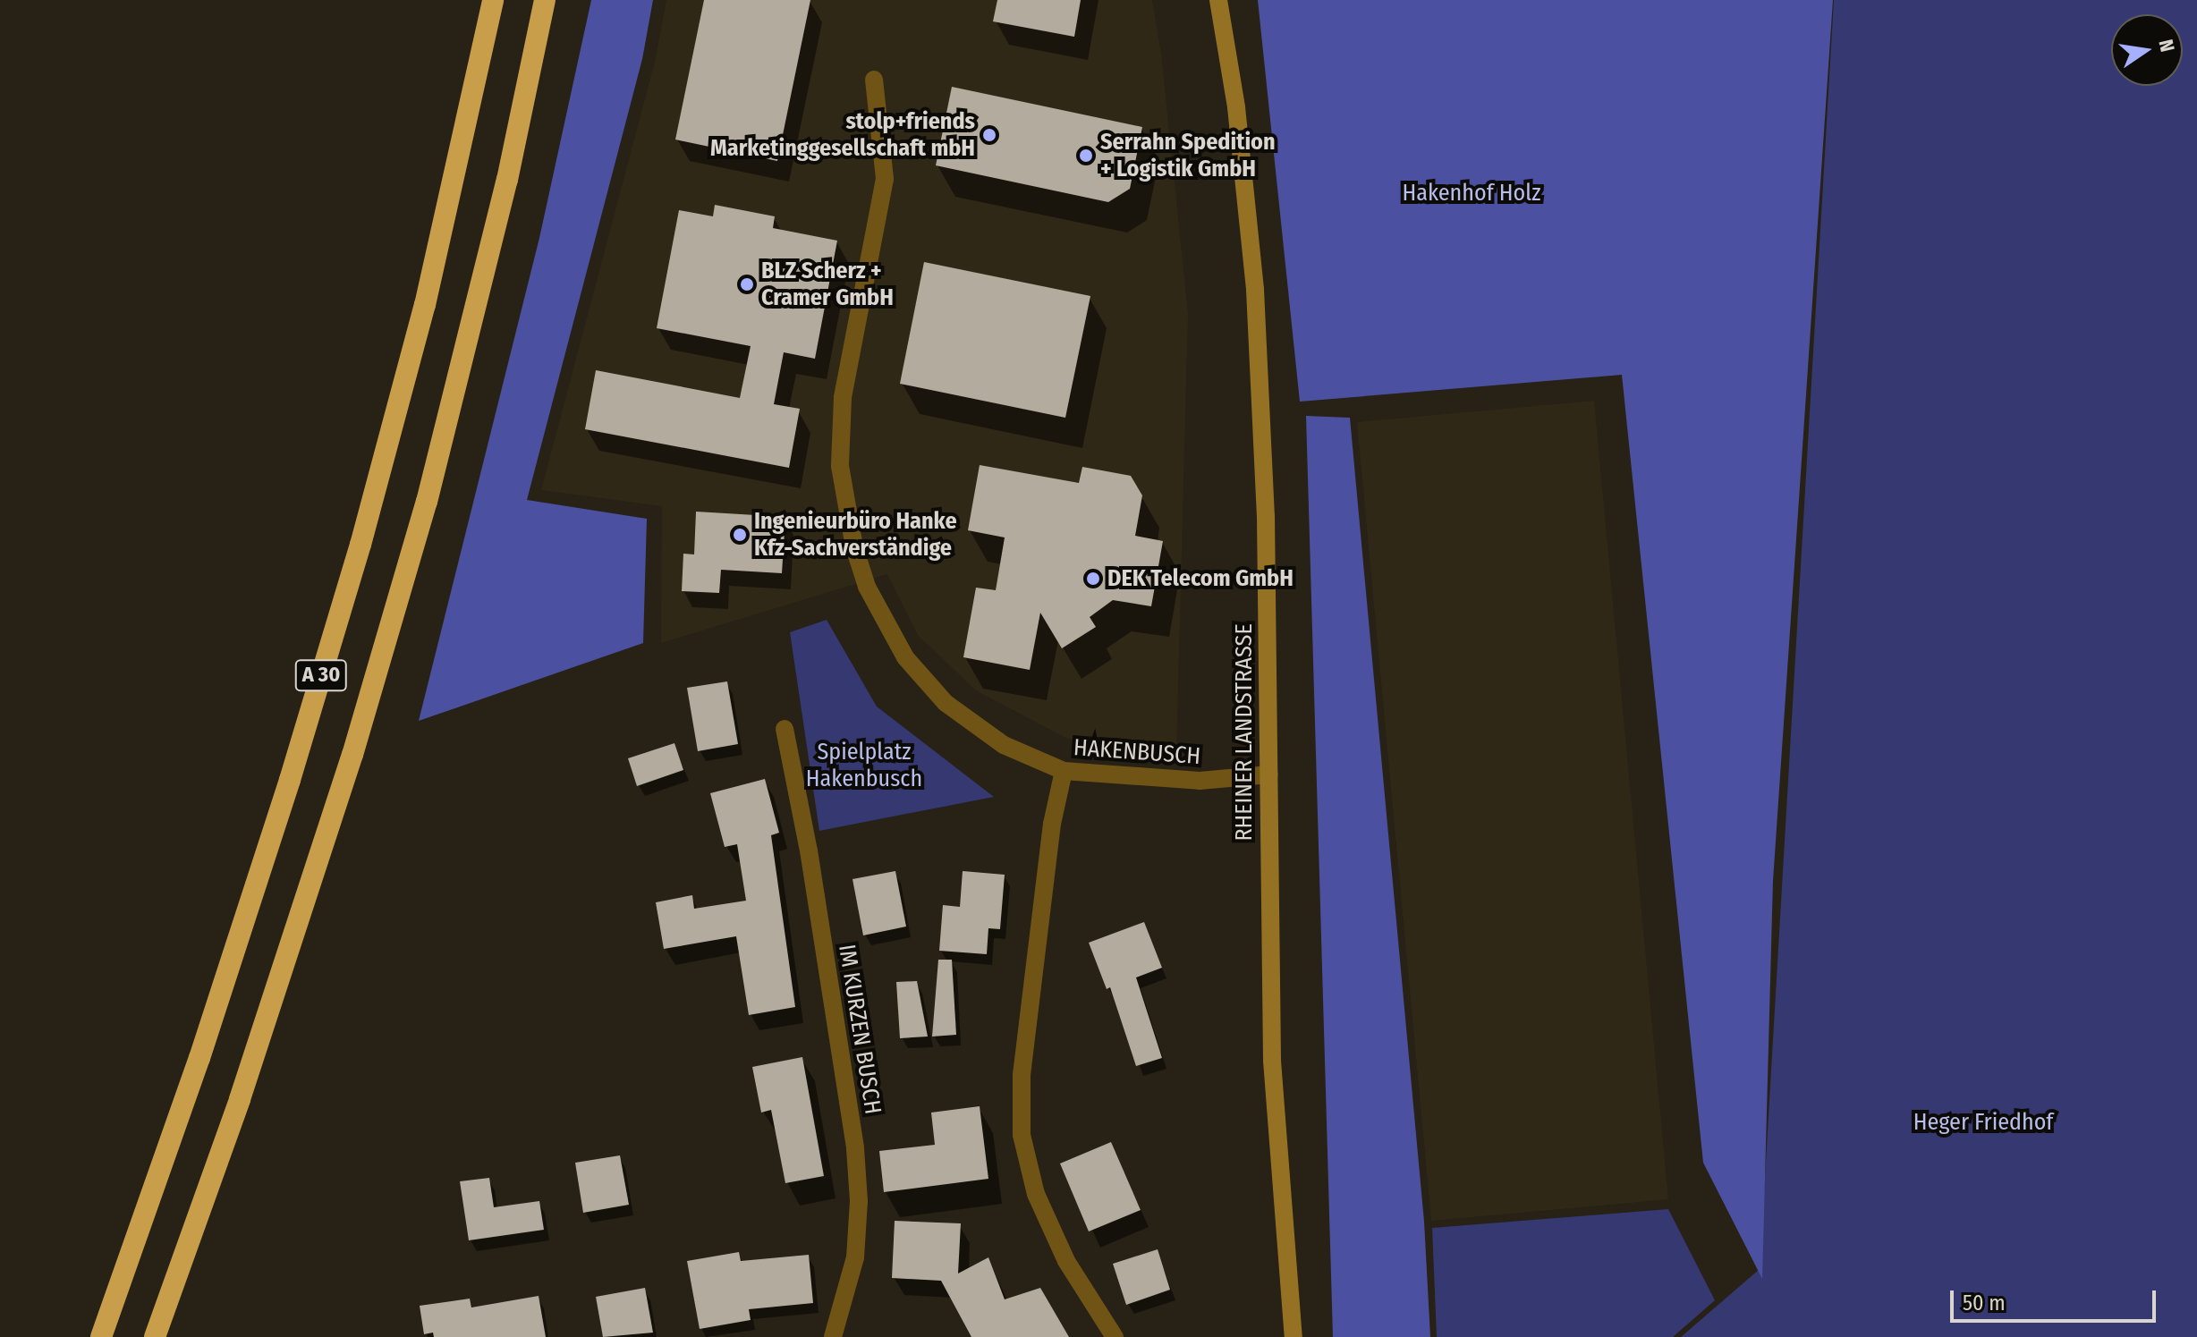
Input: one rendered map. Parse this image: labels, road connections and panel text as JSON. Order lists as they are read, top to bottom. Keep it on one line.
{"streets":{"highway":["A 30"],"street":["RHEINER LANDSTRASSE","HAKENBUSCH","IM KURZEN BUSCH"]},"crossings":[["RHEINER LANDSTRASSE","HAKENBUSCH"]],"parks":["Hakenhof Holz","Spielplatz Hakenbusch","Heger Friedhof"],"places":["stolp+friends Marketinggesellschaft mbH","Serrahn Spedition + Logistik GmbH","BLZ Scherz + Cramer GmbH","Ingenieurbüro Hanke Kfz-Sachverständige","DEK Telecom GmbH"],"scale_bar":"50 m","north":"right"}
